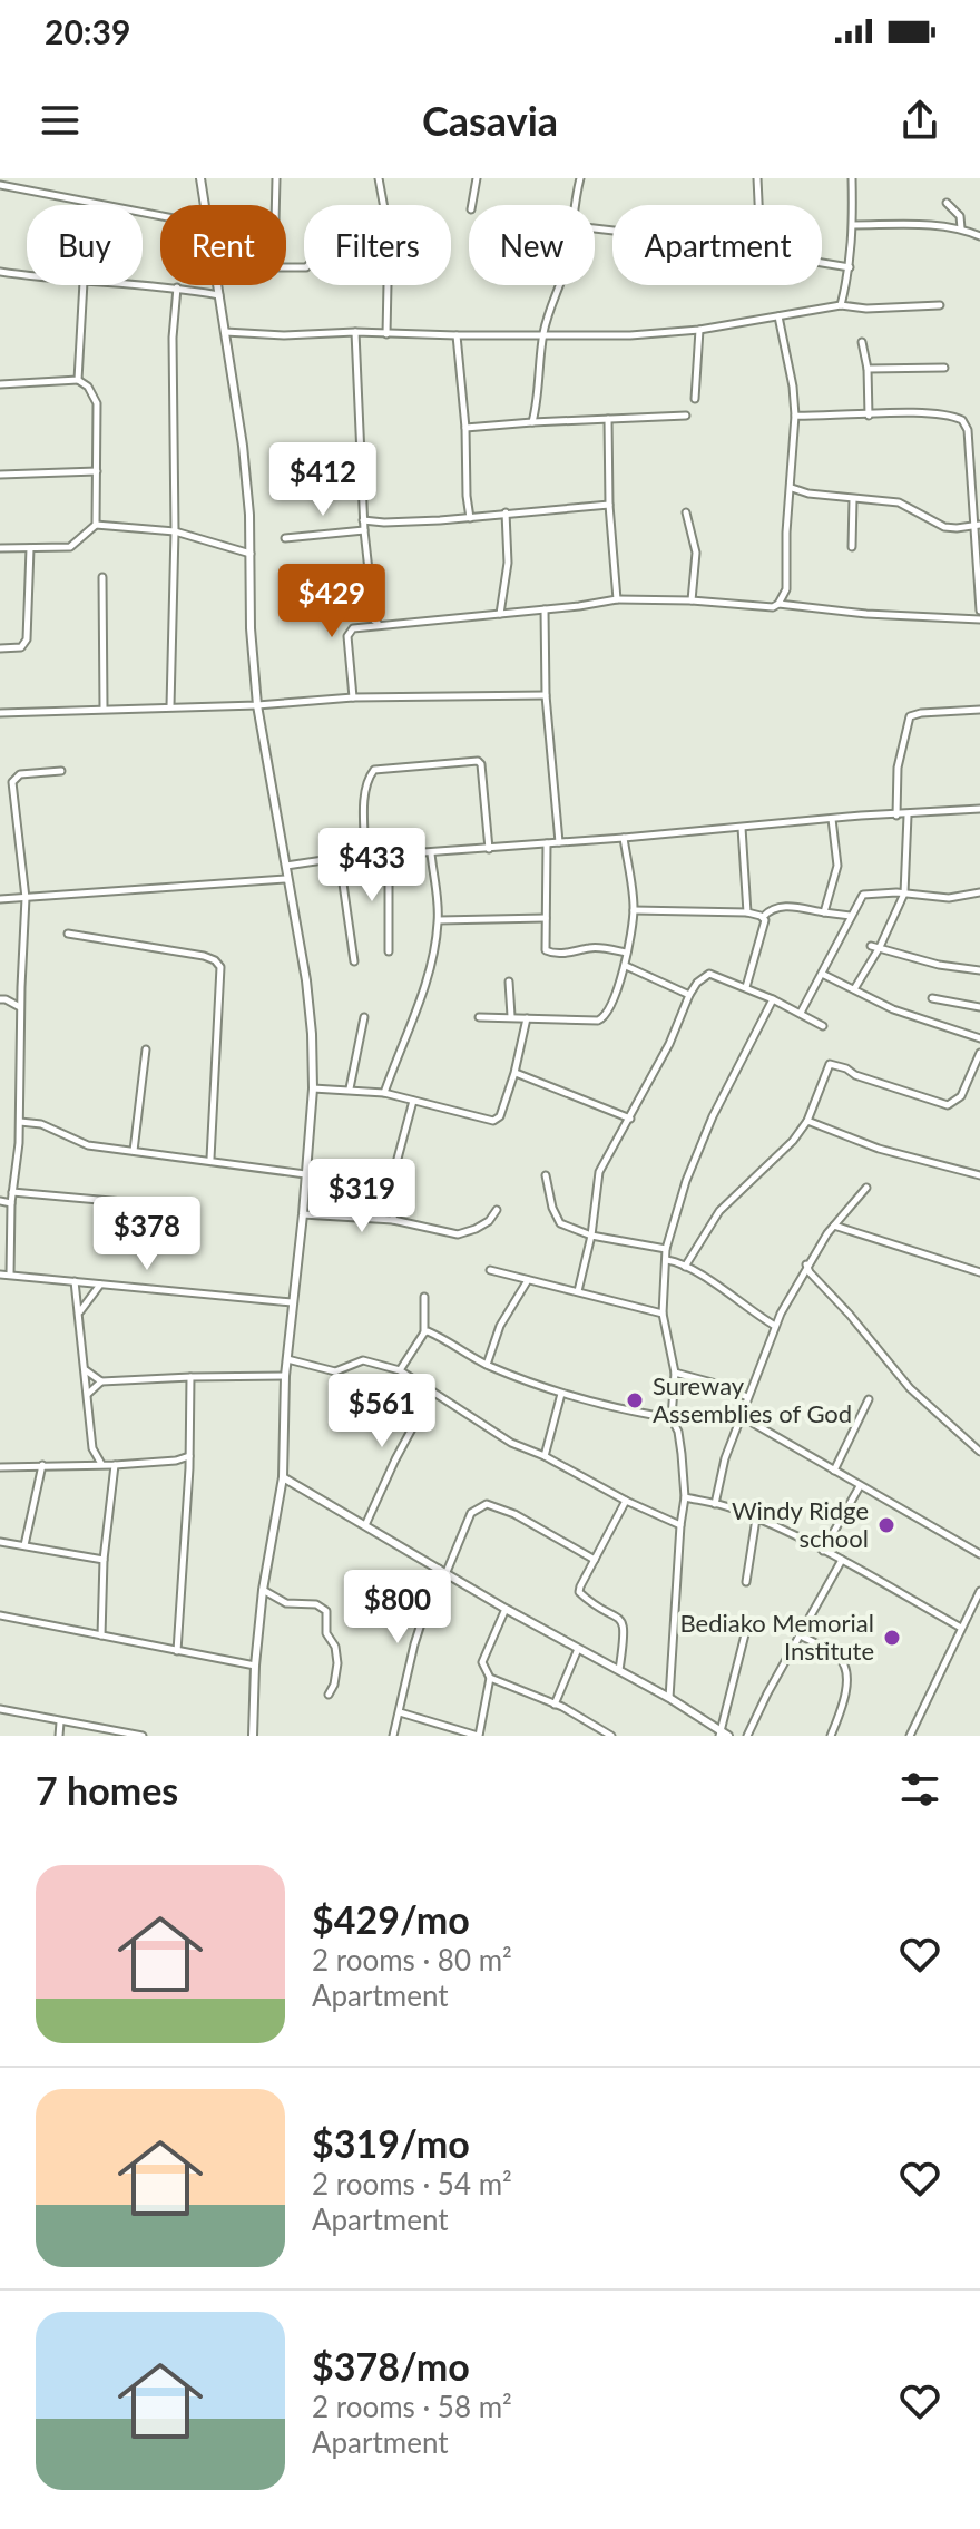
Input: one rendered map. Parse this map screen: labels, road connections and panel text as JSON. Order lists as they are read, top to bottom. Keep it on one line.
{"places":["Sureway Assemblies of God","Windy Ridge school","Bediako Memorial Institute"],"page":{"status":"20:39","header":"Casavia","chip":["Buy","Rent","Filters","New","Apartment"],"price":["$412","$429","$433","$319","$378","$561","$800"],"heading":"7 homes","list":[{"name":"$429/mo","note":"2 rooms · 80 m² · Apartment"},{"name":"$319/mo","note":"2 rooms · 54 m² · Apartment"},{"name":"$378/mo","note":"2 rooms · 58 m² · Apartment"}]}}
